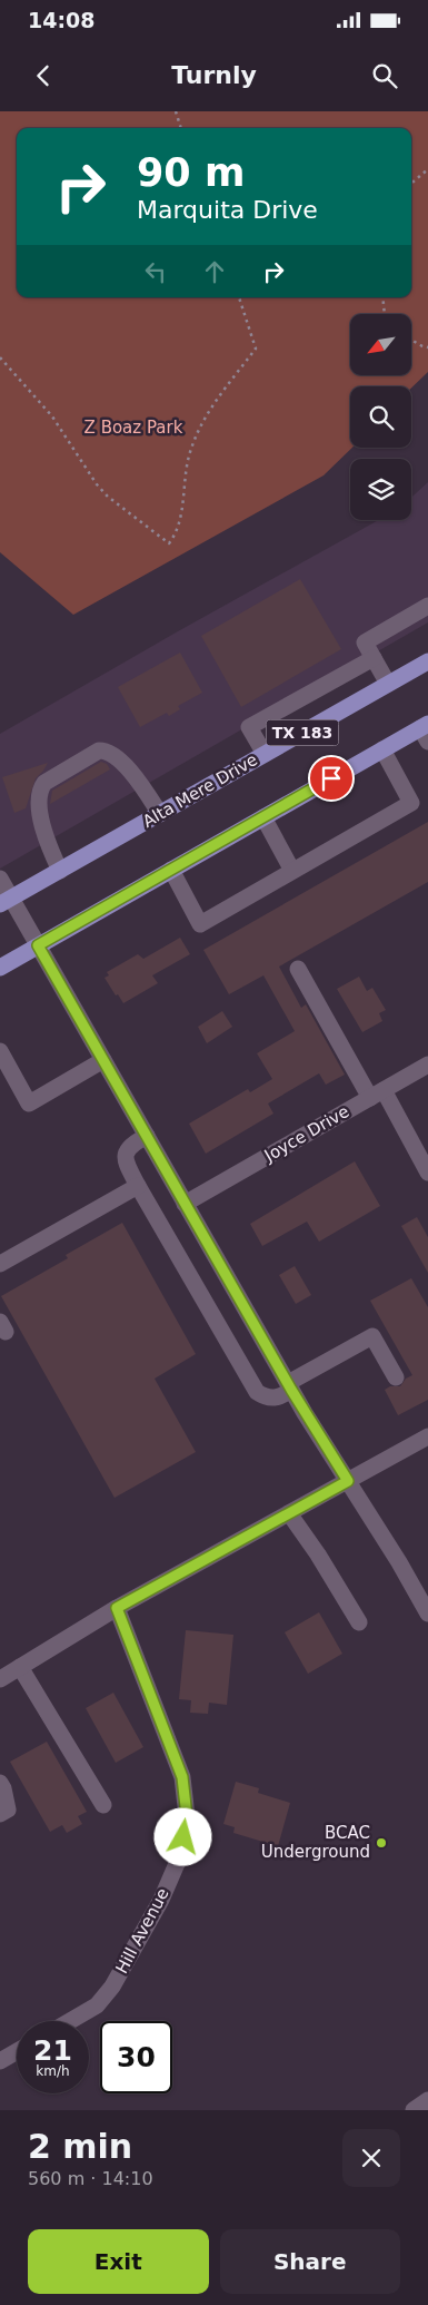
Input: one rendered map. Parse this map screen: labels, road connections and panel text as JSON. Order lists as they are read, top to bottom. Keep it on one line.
{"streets":{"main road":["TX 183","Alta Mere Drive"],"street":["Joyce Drive","Hill Avenue"]},"parks":["Z Boaz Park"],"places":["BCAC Underground"],"north":"bottom left","page":{"status":"14:08","header":"Turnly","turn":["90 m","Marquita Drive"],"speed":"21 km/h","limit":"30","heading":["2 min","560 m · 14:10"],"buttons":["Exit","Share"]}}
